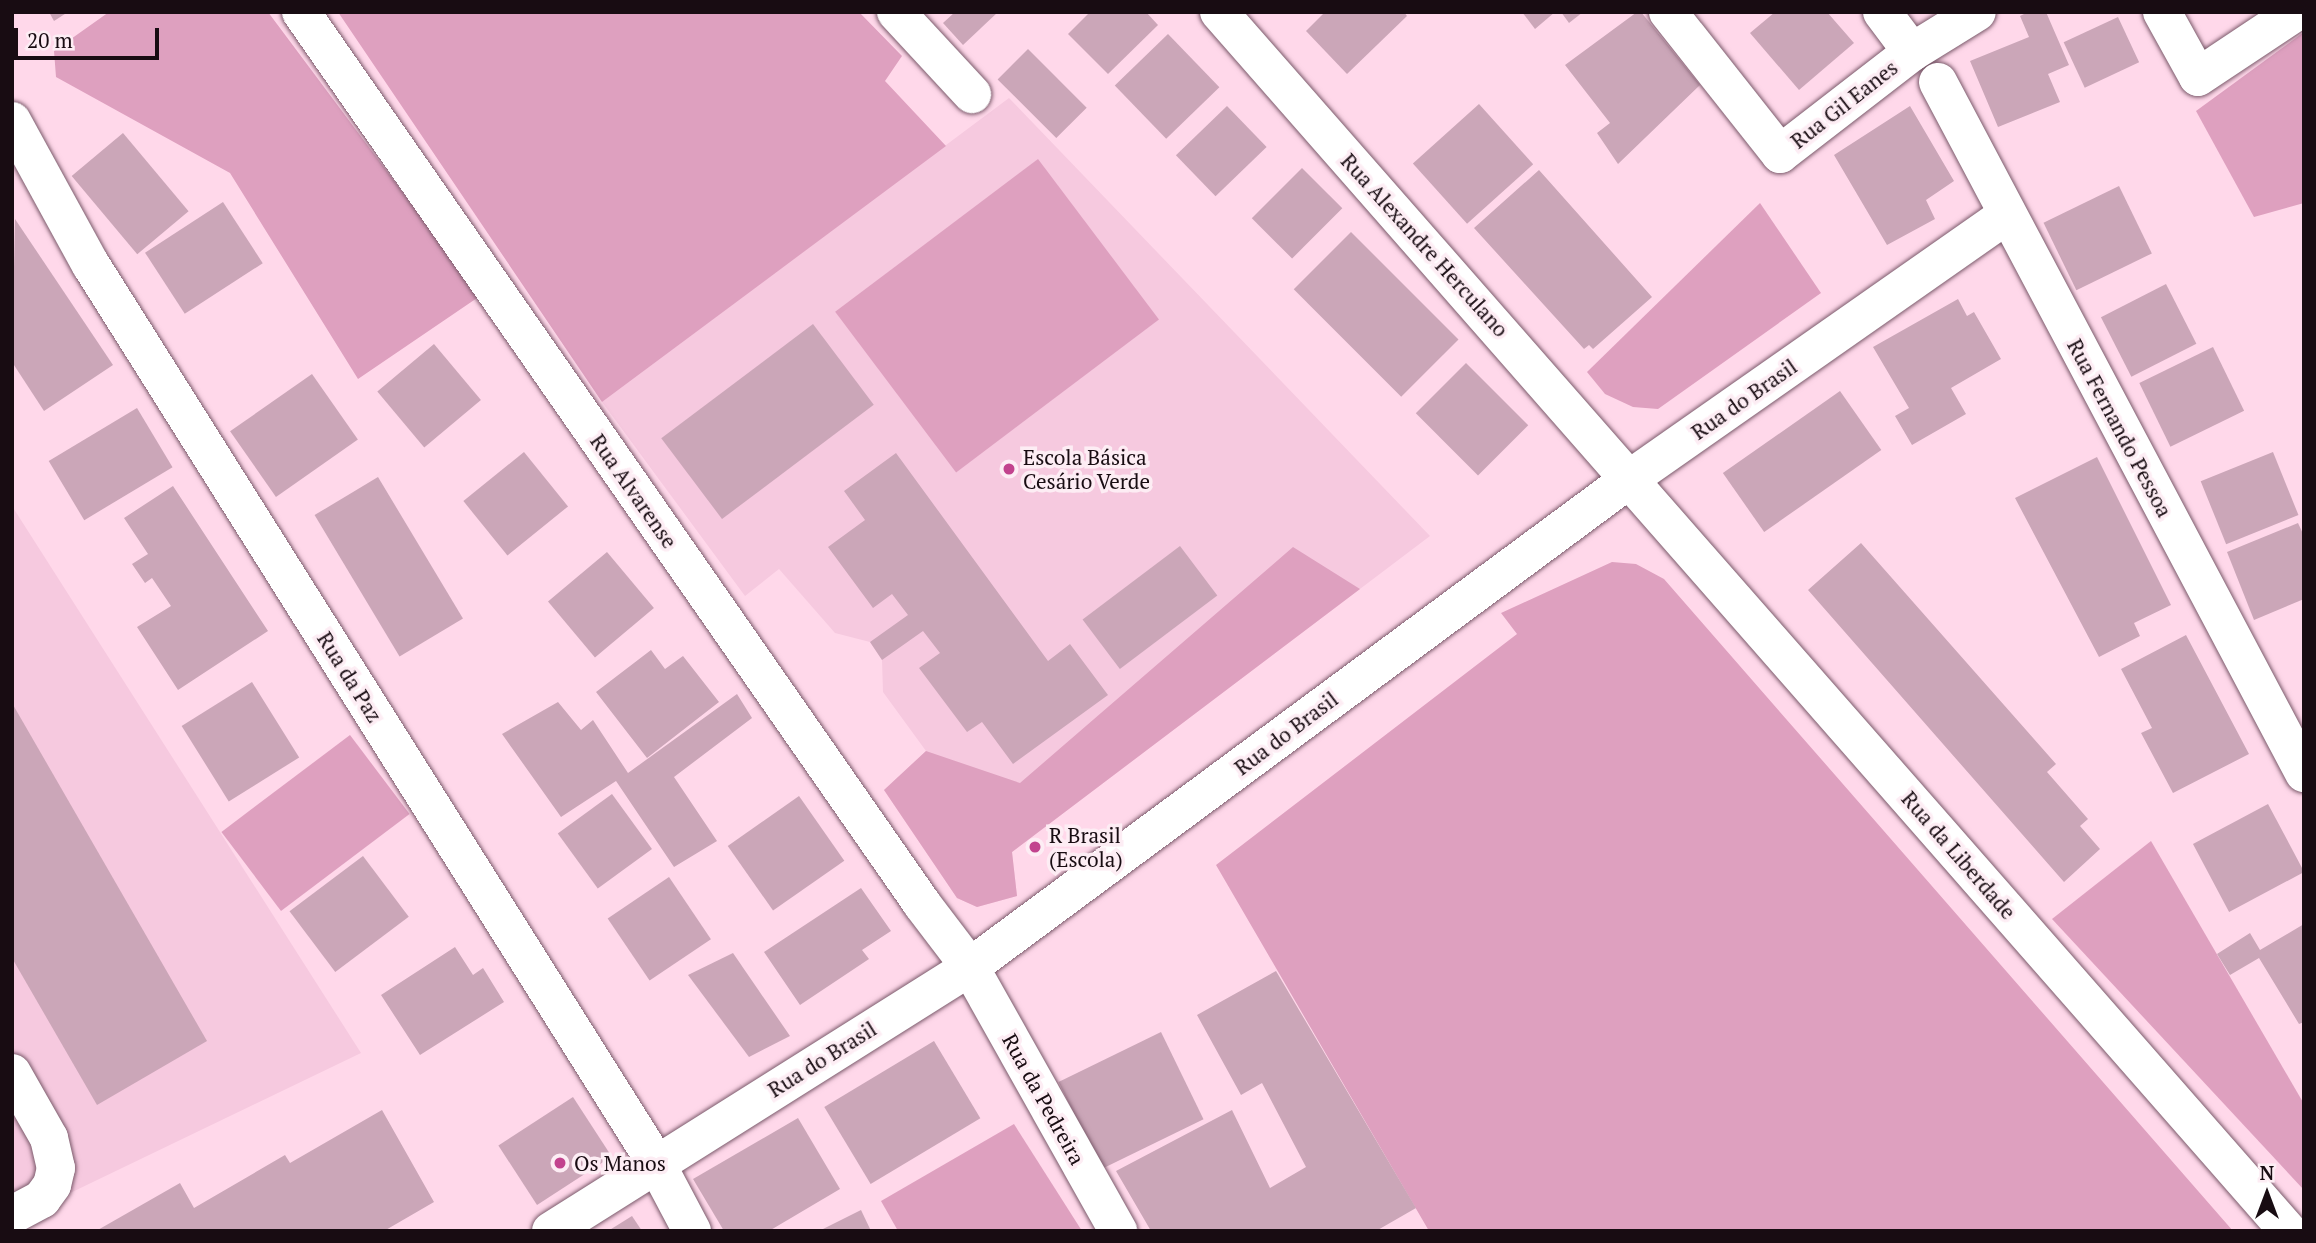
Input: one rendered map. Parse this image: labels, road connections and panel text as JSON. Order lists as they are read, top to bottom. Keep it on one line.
{"streets":{"street":["Rua Gil Eanes","Rua Alexandre Herculano","Rua do Brasil","Rua Fernando Pessoa","Rua Alvarense","Rua da Paz","Rua da Liberdade","Rua da Pedreira"]},"crossings":[["Rua Alexandre Herculano","Rua do Brasil"],["Rua Alexandre Herculano","Rua da Liberdade"],["Rua do Brasil","Rua Fernando Pessoa"],["Rua do Brasil","Rua Alvarense"],["Rua do Brasil","Rua da Paz"],["Rua do Brasil","Rua da Liberdade"],["Rua do Brasil","Rua da Pedreira"],["Rua Alvarense","Rua da Pedreira"]],"places":["Escola Básica Cesário Verde","R Brasil (Escola)","Os Manos"],"scale_bar":"20 m","north":"top"}
